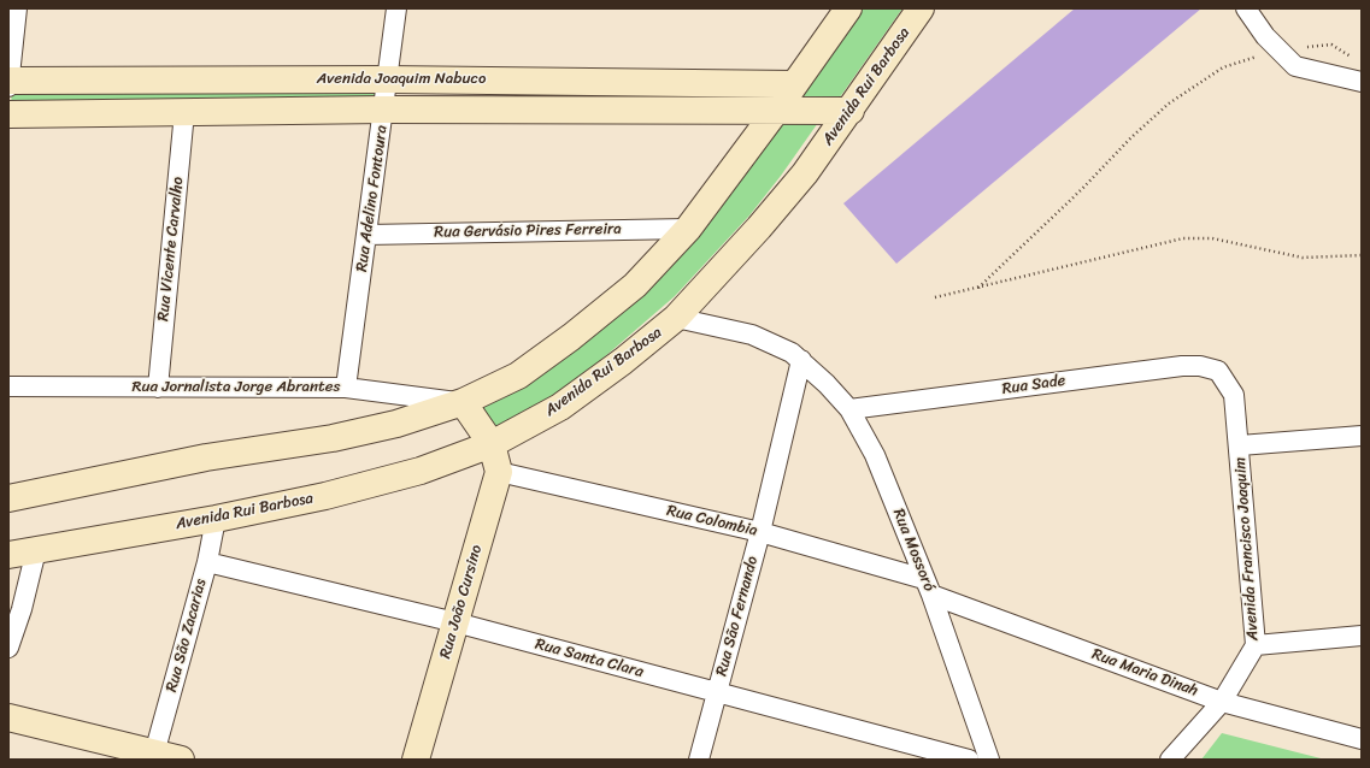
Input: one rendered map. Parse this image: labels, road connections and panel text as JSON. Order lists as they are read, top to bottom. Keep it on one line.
{"streets":{"street":["Avenida Joaquim Nabuco","Avenida Rui Barbosa","Rua Adelino Fontoura","Rua Gervásio Pires Ferreira","Rua Vicente Carvalho","Rua Sade","Rua Jornalista Jorge Abrantes","Rua Colombia","Avenida Francisco Joaquim","Rua Mossoró","Rua João Cursino","Rua São Fernando","Rua São Zacarias","Rua Santa Clara","Rua Maria Dinah"]},"crossings":[["Avenida Joaquim Nabuco","Avenida Rui Barbosa"],["Avenida Joaquim Nabuco","Rua Adelino Fontoura"],["Avenida Joaquim Nabuco","Rua Vicente Carvalho"],["Avenida Rui Barbosa","Rua Mossoró"],["Avenida Rui Barbosa","Rua São Zacarias"],["Rua Adelino Fontoura","Rua Gervásio Pires Ferreira"],["Rua Adelino Fontoura","Rua Jornalista Jorge Abrantes"],["Rua Vicente Carvalho","Rua Jornalista Jorge Abrantes"],["Rua Sade","Avenida Francisco Joaquim"],["Rua Sade","Rua Mossoró"],["Rua Colombia","Rua Mossoró"],["Rua Colombia","Rua João Cursino"],["Rua Colombia","Rua São Fernando"],["Rua Colombia","Rua Maria Dinah"],["Avenida Francisco Joaquim","Rua Maria Dinah"],["Rua Mossoró","Rua São Fernando"],["Rua Mossoró","Rua Maria Dinah"],["Rua João Cursino","Rua Santa Clara"],["Rua São Fernando","Rua Santa Clara"],["Rua São Zacarias","Rua Santa Clara"]]}
